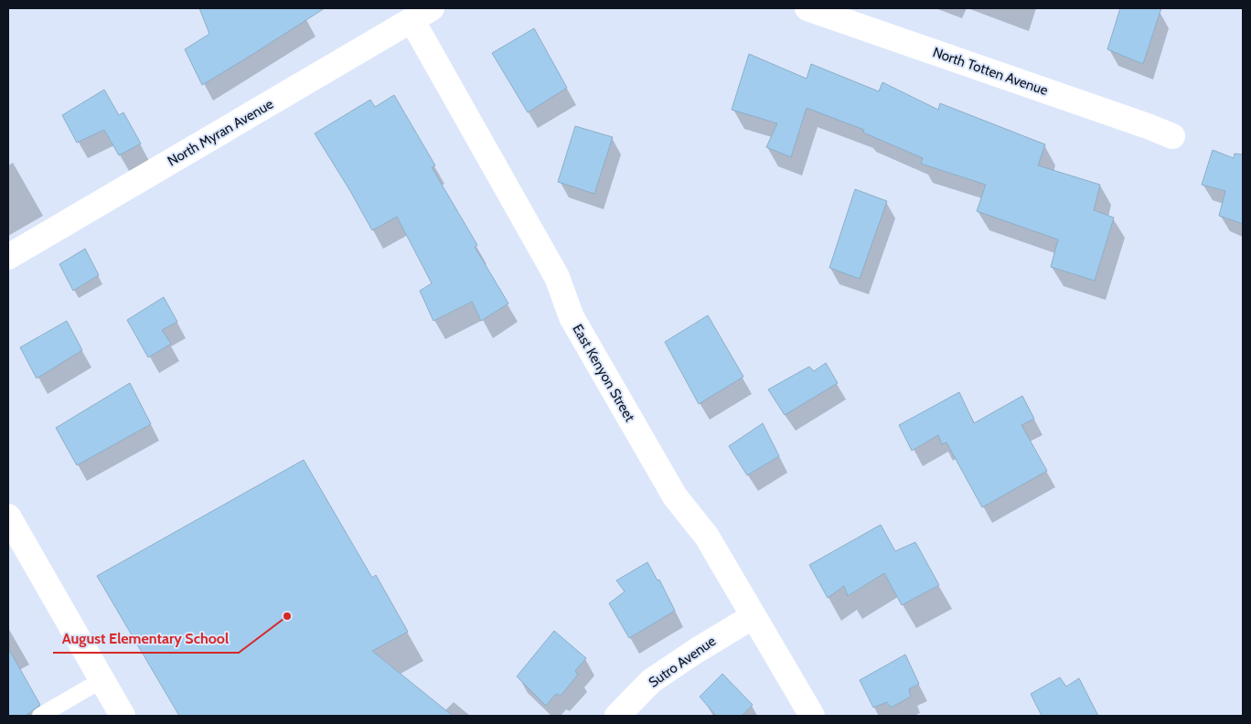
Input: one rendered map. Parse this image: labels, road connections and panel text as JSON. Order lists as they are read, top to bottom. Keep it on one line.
{"streets":{"street":["North Totten Avenue","North Myran Avenue","East Kenyon Street","Sutro Avenue"]},"crossings":[["North Myran Avenue","East Kenyon Street"],["East Kenyon Street","Sutro Avenue"]],"places":["August Elementary School"]}
